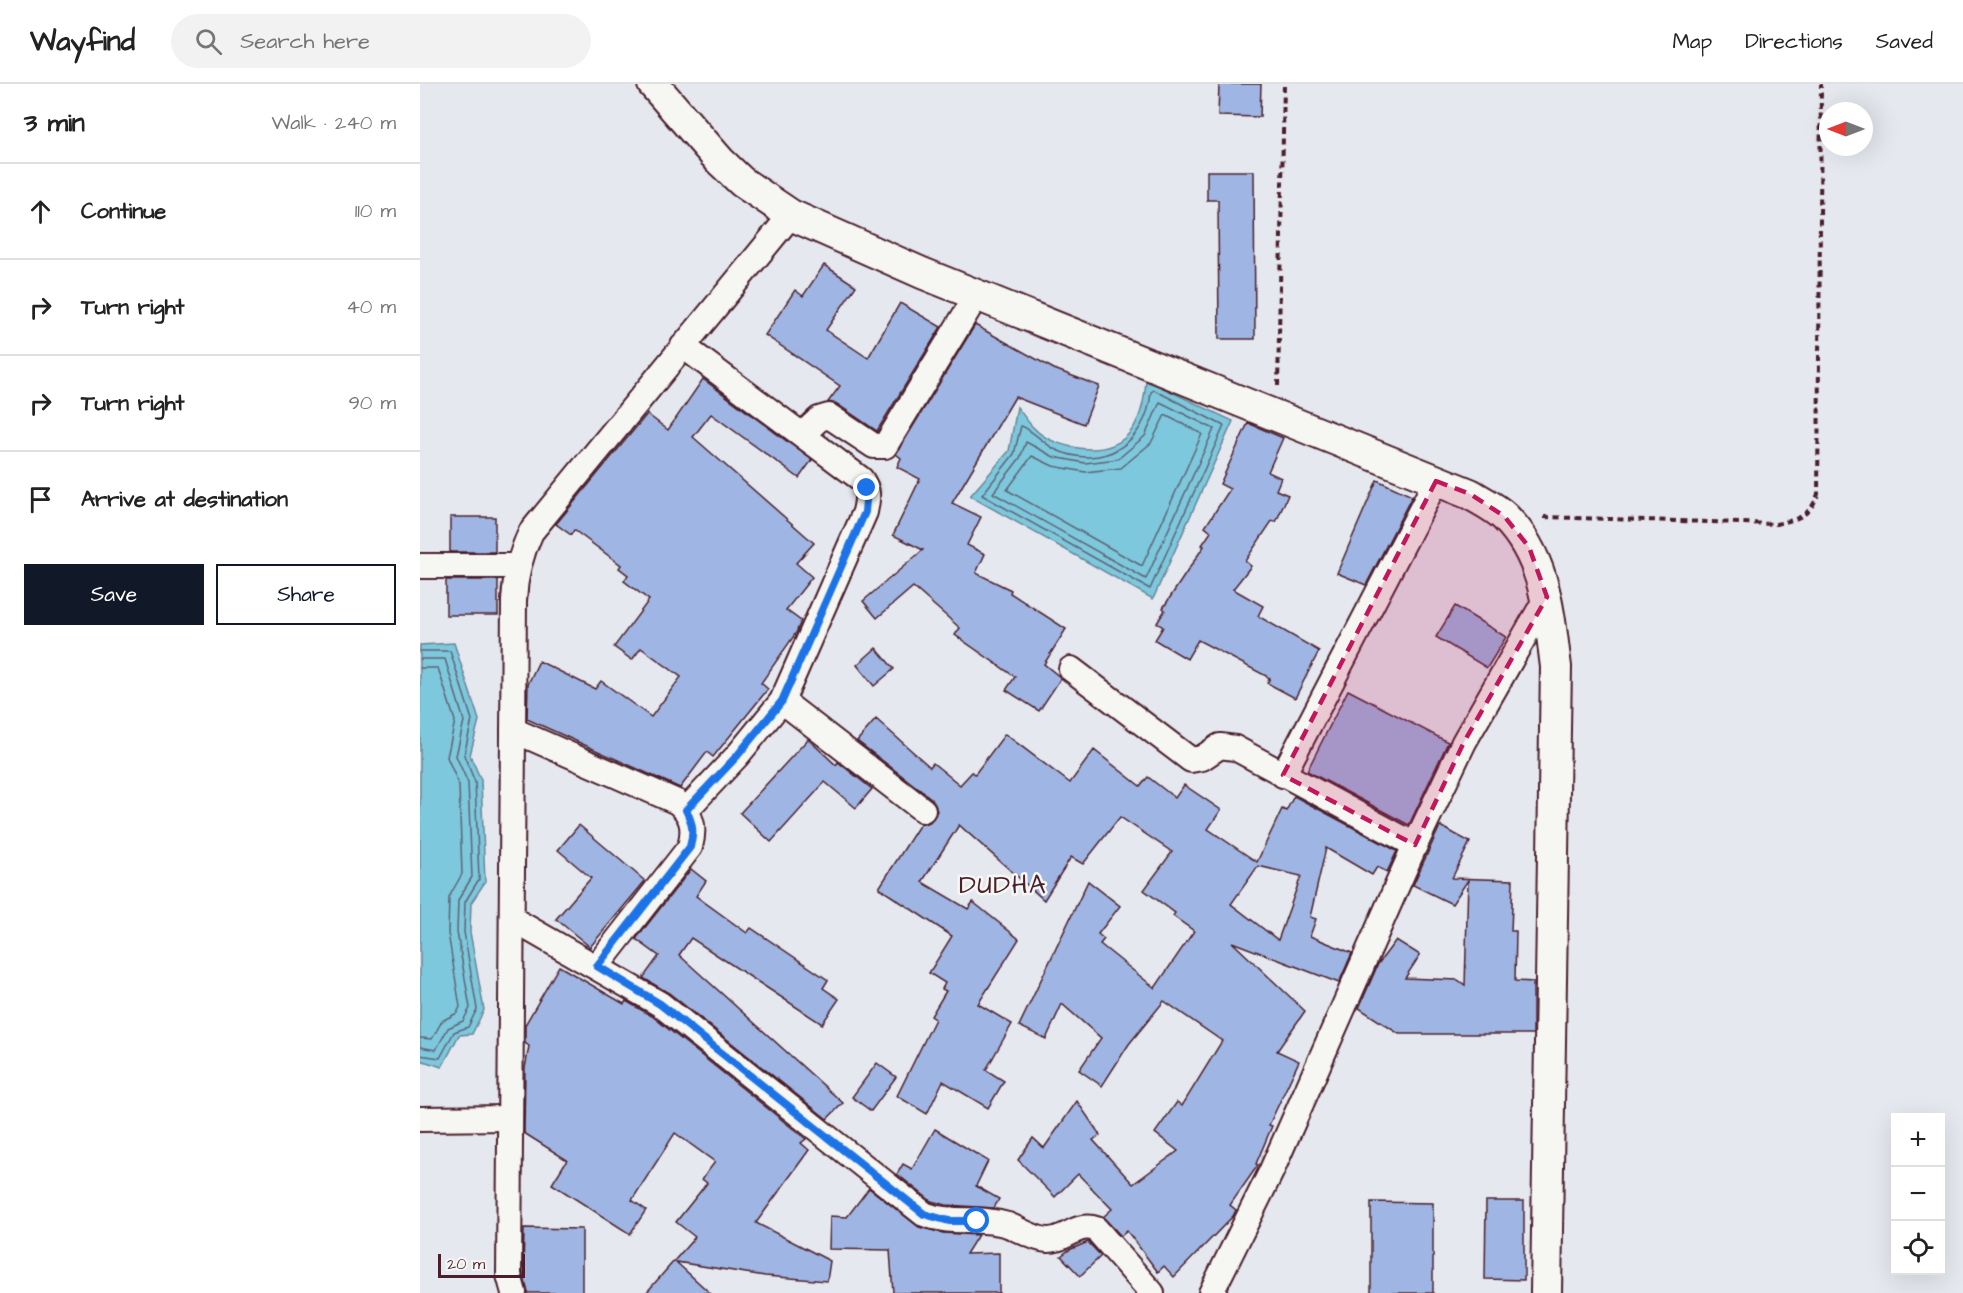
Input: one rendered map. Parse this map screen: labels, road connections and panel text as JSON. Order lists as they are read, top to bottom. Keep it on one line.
{"districts":["DUDHA"],"scale_bar":"20 m","north":"left","page":{"header":"Wayfind","search":"Search here","nav":["Map","Directions","Saved"],"heading":["3 min","Walk · 240 m"],"list":[["Continue","110 m"],["Turn right","40 m"],["Turn right","90 m"],"Arrive at destination"],"buttons":["Save","Share"],"map_buttons":["+","−"],"scale":"20 m"}}
